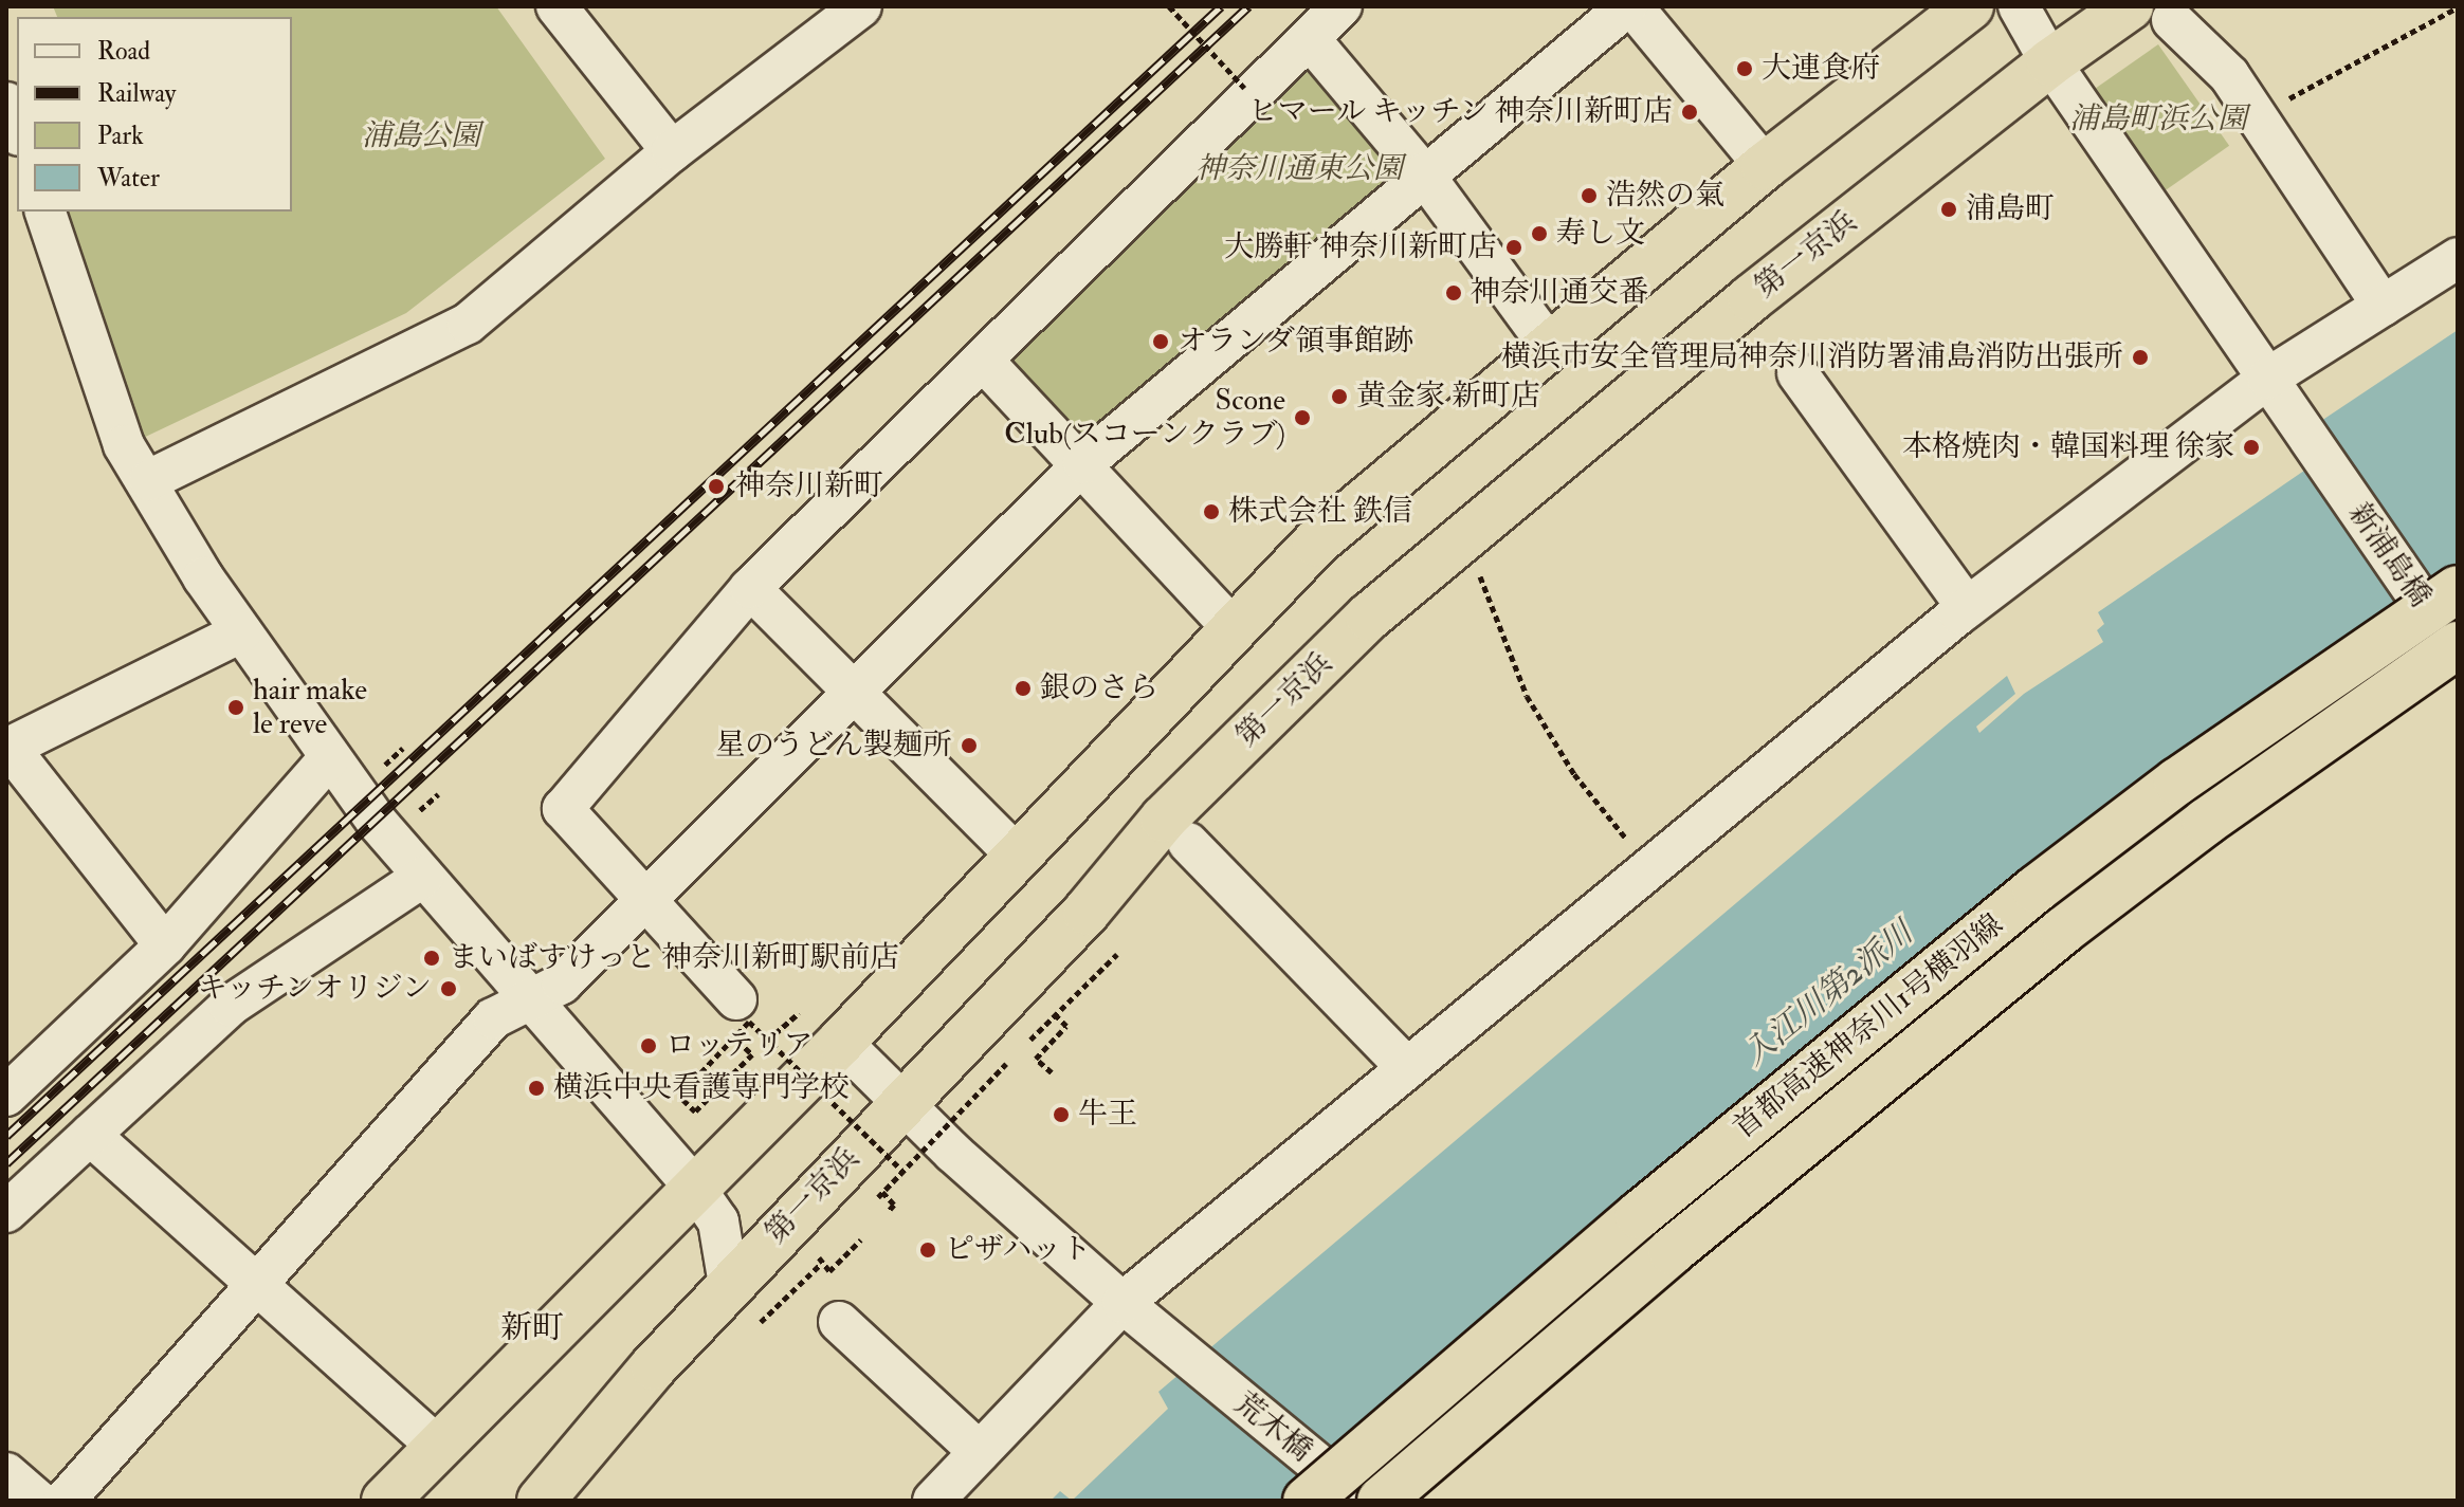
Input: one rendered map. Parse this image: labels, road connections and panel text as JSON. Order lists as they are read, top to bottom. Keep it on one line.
{"streets":{"highway":["第一京浜","首都高速神奈川1号横羽線"],"street":["新浦島橋","荒木橋"]},"crossings":[["第一京浜","新浦島橋"],["第一京浜","荒木橋"]],"districts":["新町"],"water":["入江川第2派川"],"parks":["浦島町浜公園","浦島公園","神奈川通東公園"],"places":["大連食府","ヒマール キッチン 神奈川新町店","浩然の氣","浦島町","寿し文","大勝軒 神奈川新町店","神奈川通交番","オランダ領事館跡","横浜市安全管理局神奈川消防署浦島消防出張所","黄金家 新町店","Scone Club(スコーンクラブ)","本格焼肉・韓国料理 徐家","神奈川新町","株式会社 鉄信","銀のさら","hair make le reve","星のうどん製麺所","まいばすけっと 神奈川新町駅前店","キッチンオリジン","ロッテリア","横浜中央看護専門学校","牛王","ピザハット"],"legend":["Road","Railway","Park","Water"]}
